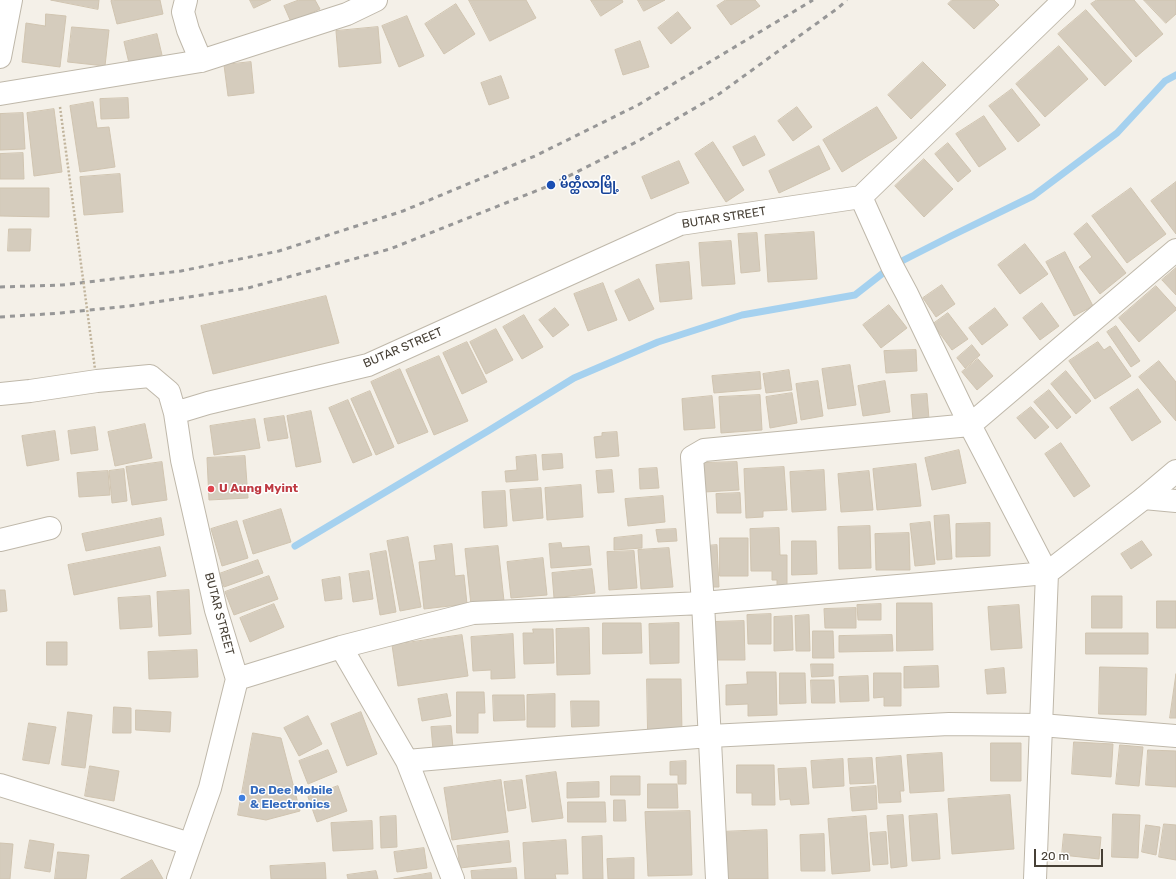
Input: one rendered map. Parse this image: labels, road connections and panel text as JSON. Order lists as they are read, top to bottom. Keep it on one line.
{"streets":{"street":["BUTAR STREET"]},"places":["မိတ္ထီလာမြို့","U Aung Myint","De Dee Mobile & Electronics"],"scale_bar":"20 m"}
